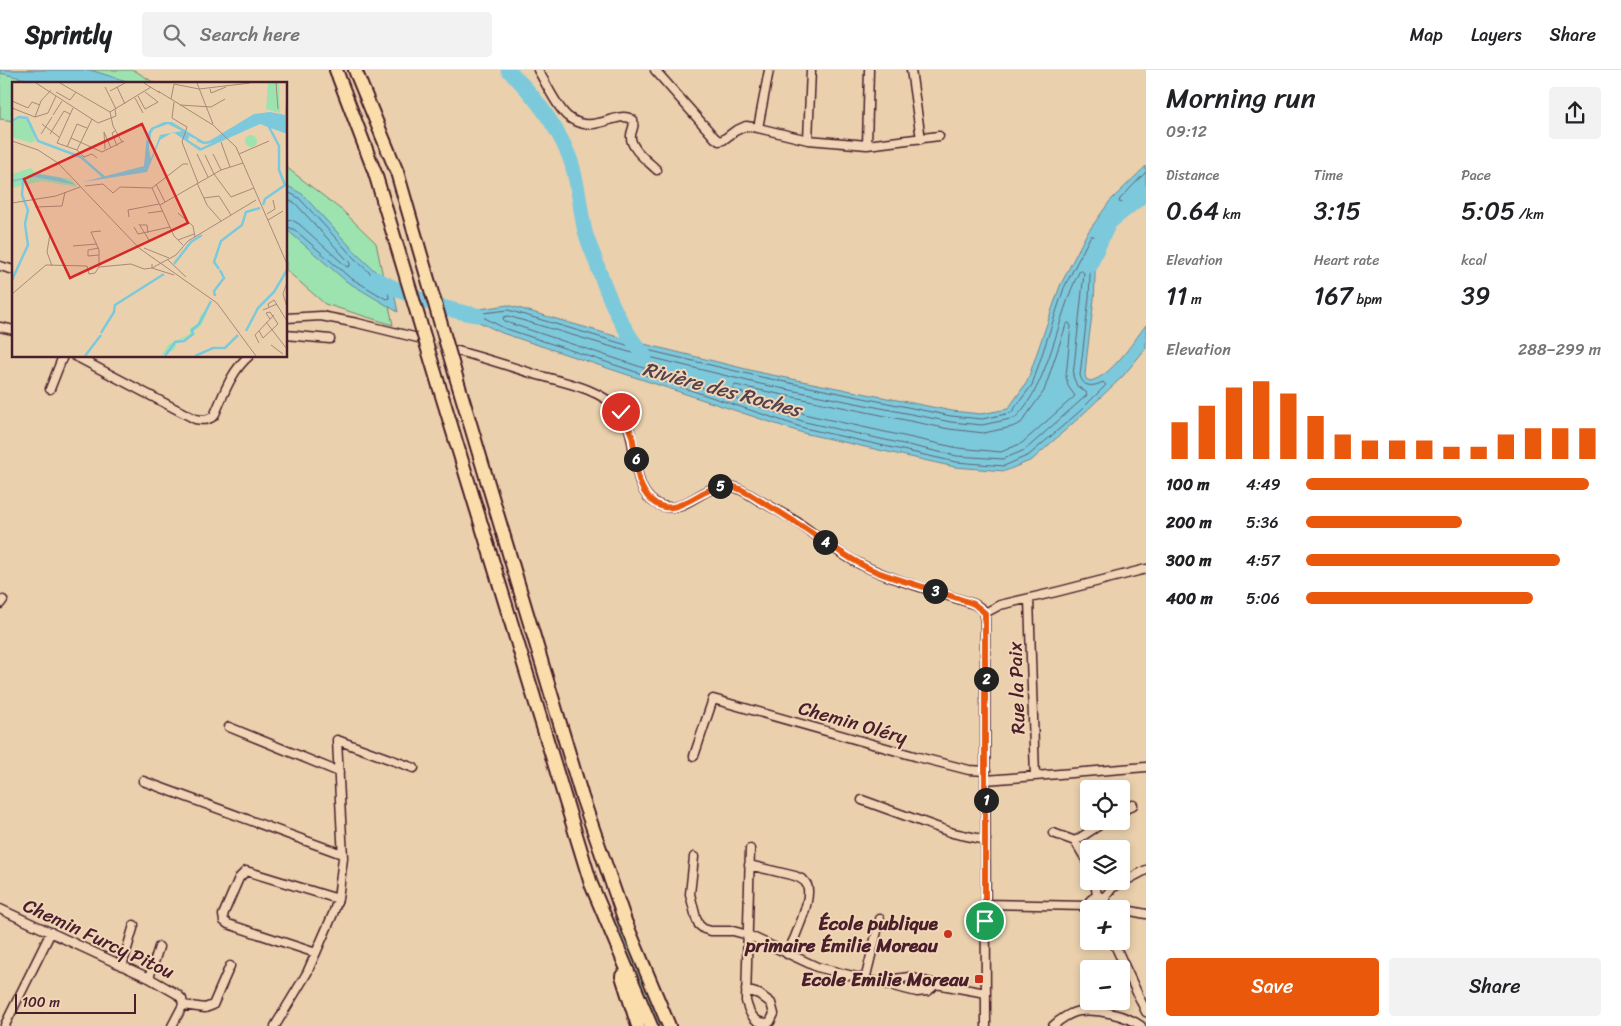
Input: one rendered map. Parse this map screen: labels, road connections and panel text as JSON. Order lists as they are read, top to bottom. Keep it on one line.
{"streets":{"street":["Rue la Paix","Chemin Oléry","Chemin Furcy Pitou"]},"crossings":[["Rue la Paix","Chemin Oléry"]],"water":["Rivière des Roches"],"places":{"other":["École publique primaire Émilie Moreau"],"transit":["Ecole Emilie Moreau"]},"scale_bar":"100 m","page":{"header":"Sprintly","search":"Search here","nav":["Map","Layers","Share"],"heading":["Morning run","09:12"],"stats":[["Distance","0.64 km"],["Time","3:15"],["Pace","5:05 /km"],["Elevation","11 m"],["Heart rate","167 bpm"],["kcal","39"]],"chart":["Elevation","288–299 m"],"pins":["6","5","4","3","2","1"],"list":[{"name":"100 m","note":"4:49"},{"name":"200 m","note":"5:36"},{"name":"300 m","note":"4:57"},{"name":"400 m","note":"5:06"}],"map_buttons":["+","−"],"buttons":["Save","Share"],"scale":"100 m"}}
